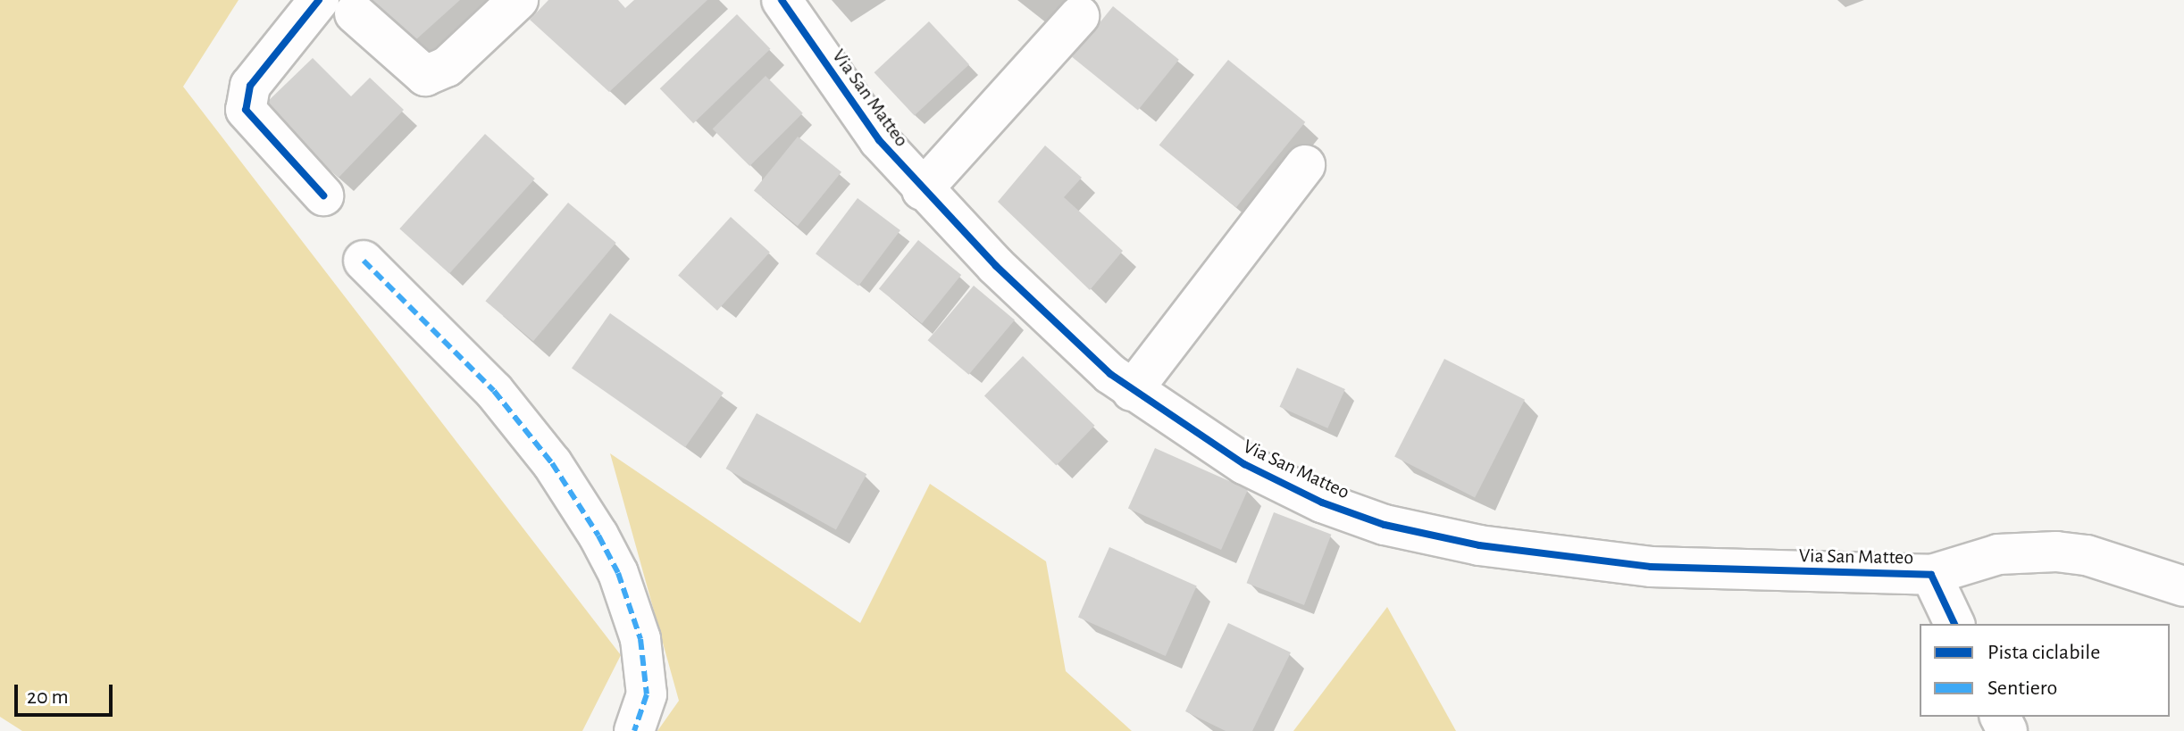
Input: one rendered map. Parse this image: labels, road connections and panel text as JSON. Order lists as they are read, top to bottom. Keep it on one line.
{"streets":{"street":["Via San Matteo"]},"legend":["Pista ciclabile","Sentiero"],"scale_bar":"20 m"}
